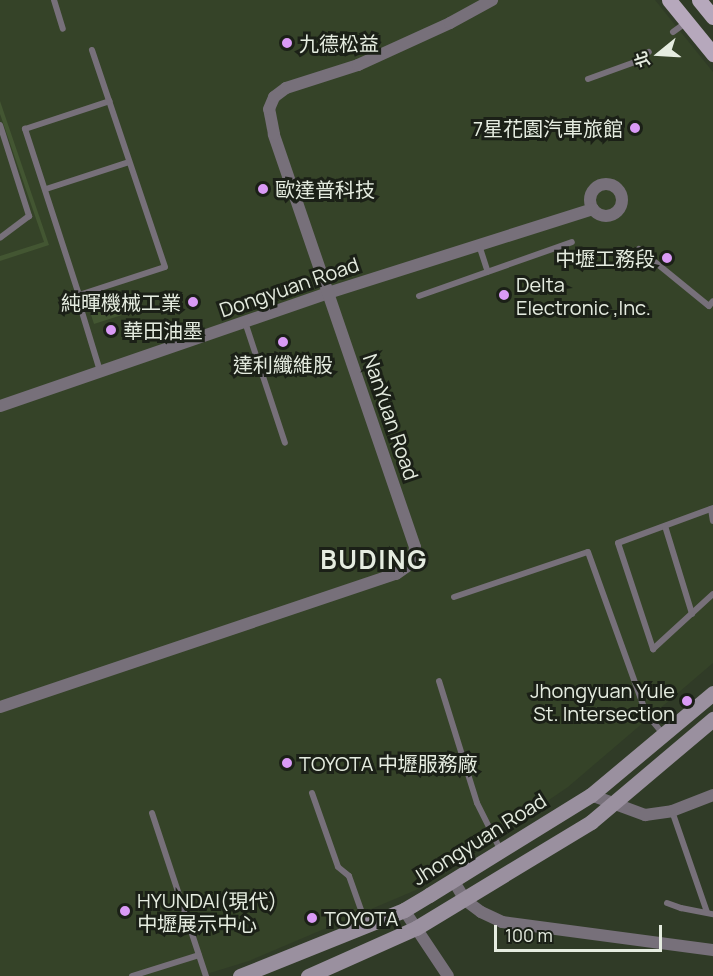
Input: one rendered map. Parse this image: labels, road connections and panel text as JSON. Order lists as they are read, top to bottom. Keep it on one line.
{"streets":{"main road":["Jhongyuan Road"],"street":["Dongyuan Road","NanYuan Road"]},"crossings":[["Dongyuan Road","NanYuan Road"]],"districts":["BUDING"],"places":["九德松益","7星花園汽車旅館","歐達普科技","中壢工務段","Delta Electronic ,Inc.","純暉機械工業","華田油墨","達利纖維股","Jhongyuan Yule St. Intersection","TOYOTA 中壢服務廠","HYUNDAI(現代) 中壢展示中心","TOYOTA"],"scale_bar":"100 m","north":"left"}
